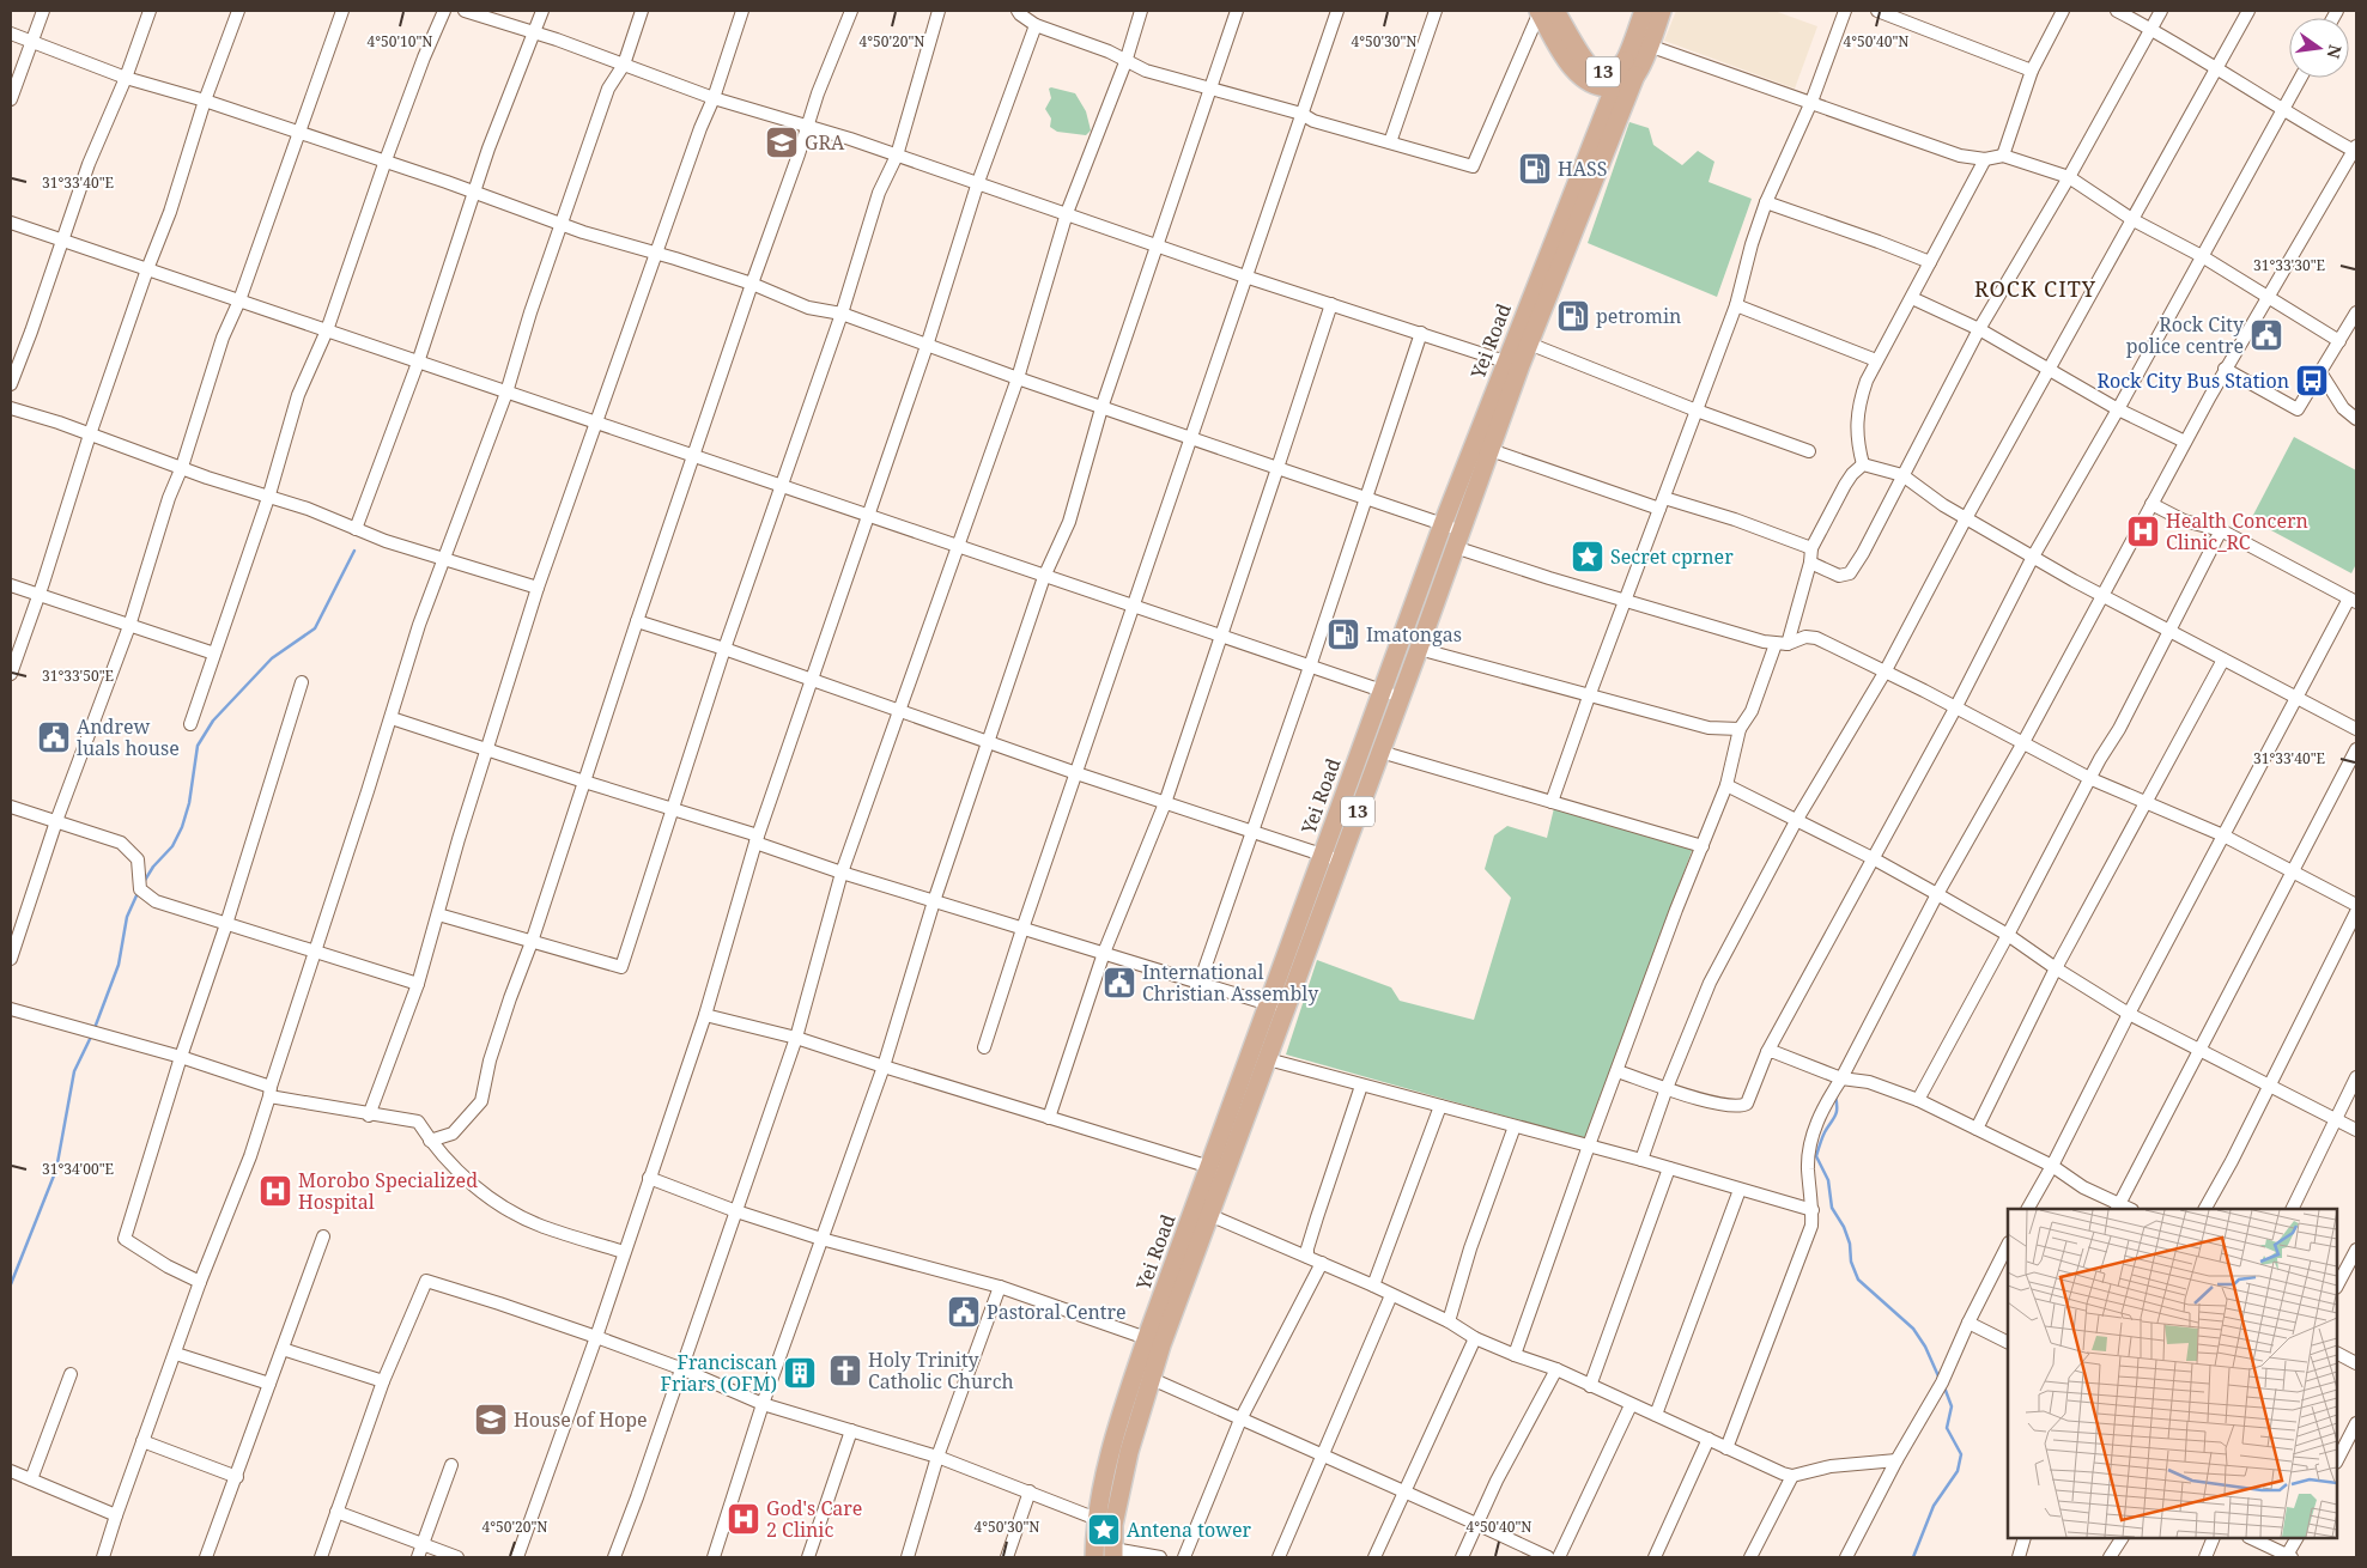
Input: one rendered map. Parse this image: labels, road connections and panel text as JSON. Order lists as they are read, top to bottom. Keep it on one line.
{"streets":{"main road":["13","Yei Road"]},"crossings":[["13","Yei Road"]],"districts":["ROCK CITY"],"places":{"school or university":["GRA","House of Hope"],"fuel station":["HASS","petromin","Imatongas"],"public building":["Rock City police centre","Andrew luals house","International Christian Assembly","Pastoral Centre"],"bus stop":["Rock City Bus Station"],"hospital":["Health Concern Clinic_RC","Morobo Specialized Hospital","God's Care 2 Clinic"],"place":["Secret cprner","Antena tower"],"church":["Holy Trinity Catholic Church"],"building":["Franciscan Friars (OFM)"]},"north":"right","coordinates":["4°50'10\"N","4°50'20\"N","4°50'30\"N","4°50'40\"N","31°33'40\"E","31°33'30\"E","31°33'50\"E","31°34'00\"E"]}
